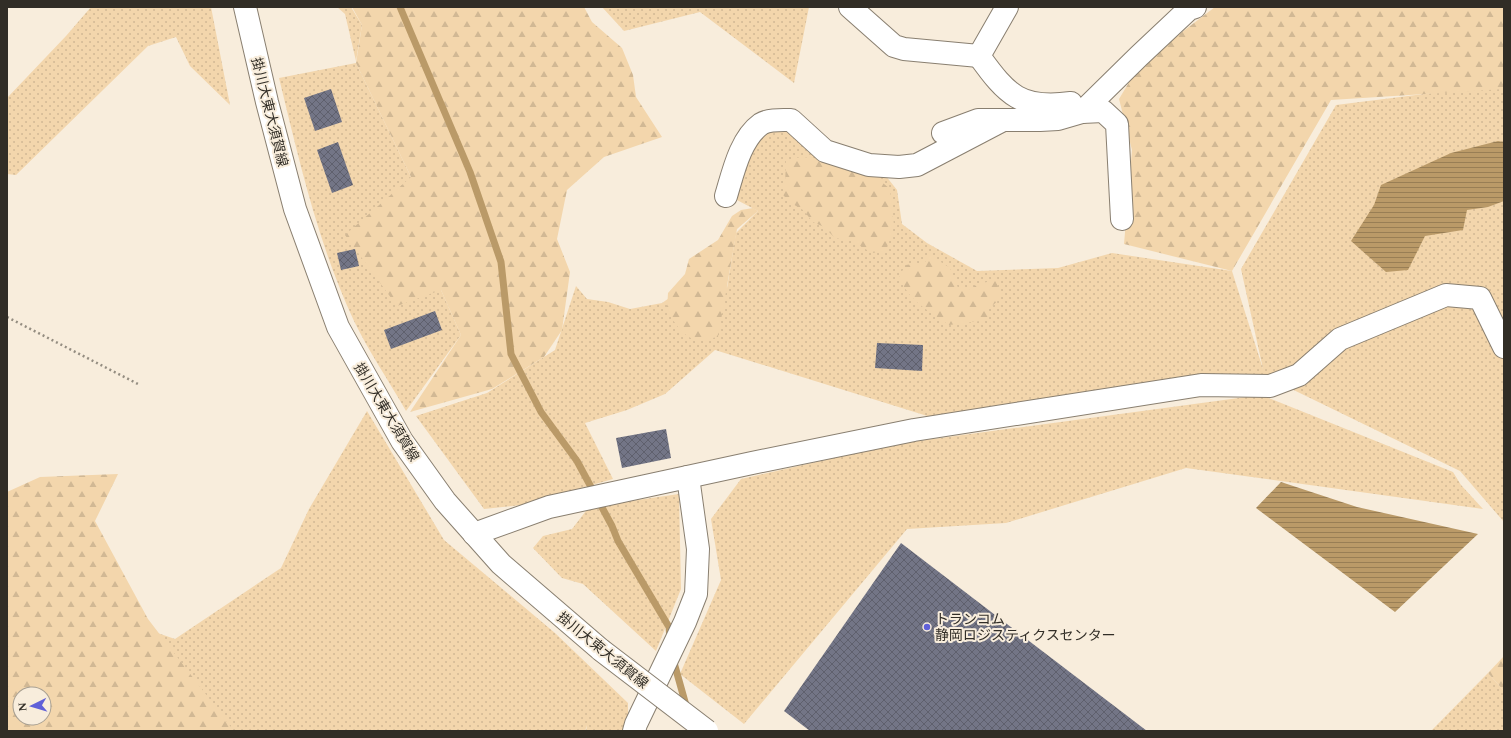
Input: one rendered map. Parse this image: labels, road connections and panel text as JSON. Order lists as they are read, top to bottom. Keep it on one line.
{"streets":{"street":["掛川大東大須賀線"]},"places":["トランコム 静岡ロジスティクスセンター"],"north":"left"}
